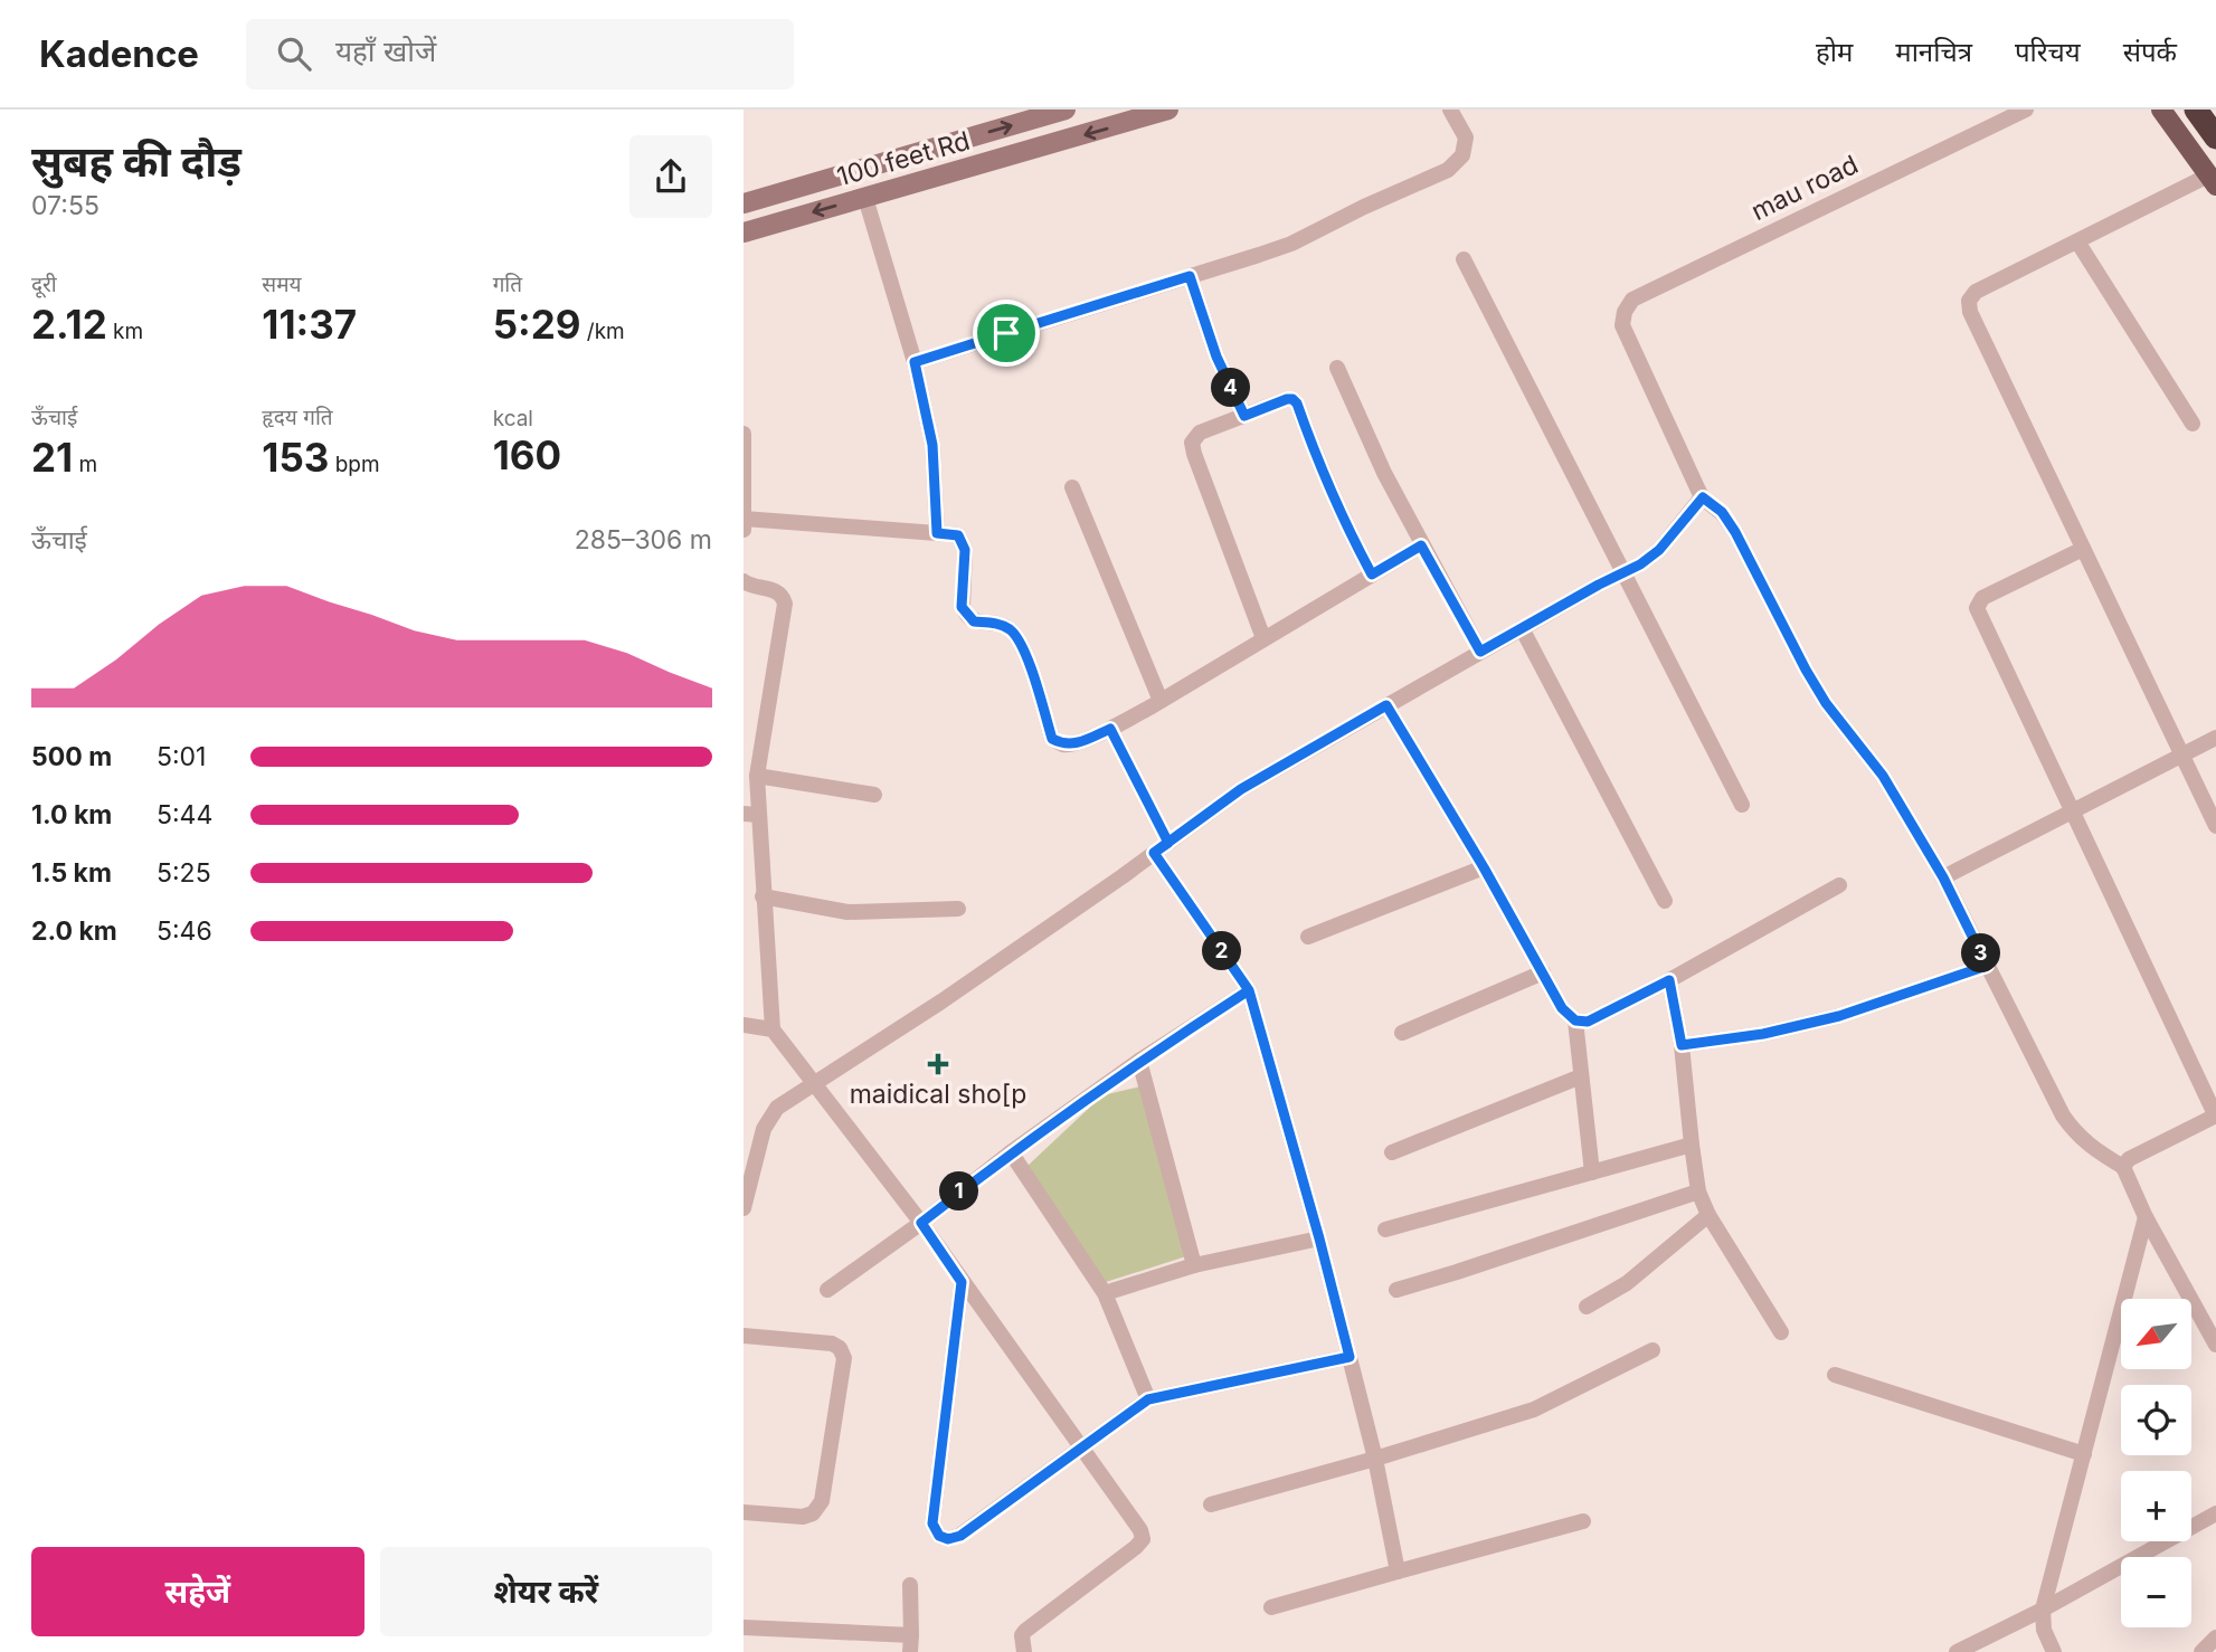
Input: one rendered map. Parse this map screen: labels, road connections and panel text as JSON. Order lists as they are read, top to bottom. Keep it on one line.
{"streets":{"main road":["100 feet Rd"],"street":["mau road"]},"places":{"health":["maidical sho[p"]},"north":"bottom left","page":{"header":"Kadence","search":"यहाँ खोजें","nav":["होम","मानचित्र","परिचय","संपर्क"],"heading":["सुबह की दौड़","07:55"],"stats":[["दूरी","2.12 km"],["समय","11:37"],["गति","5:29 /km"],["ऊँचाई","21 m"],["हृदय गति","153 bpm"],["kcal","160"]],"pins":["4","2","3","1"],"chart":["ऊँचाई","285–306 m"],"list":[{"name":"500 m","note":"5:01"},{"name":"1.0 km","note":"5:44"},{"name":"1.5 km","note":"5:25"},{"name":"2.0 km","note":"5:46"}],"map_buttons":["+","−"],"buttons":["सहेजें","शेयर करें"]}}
